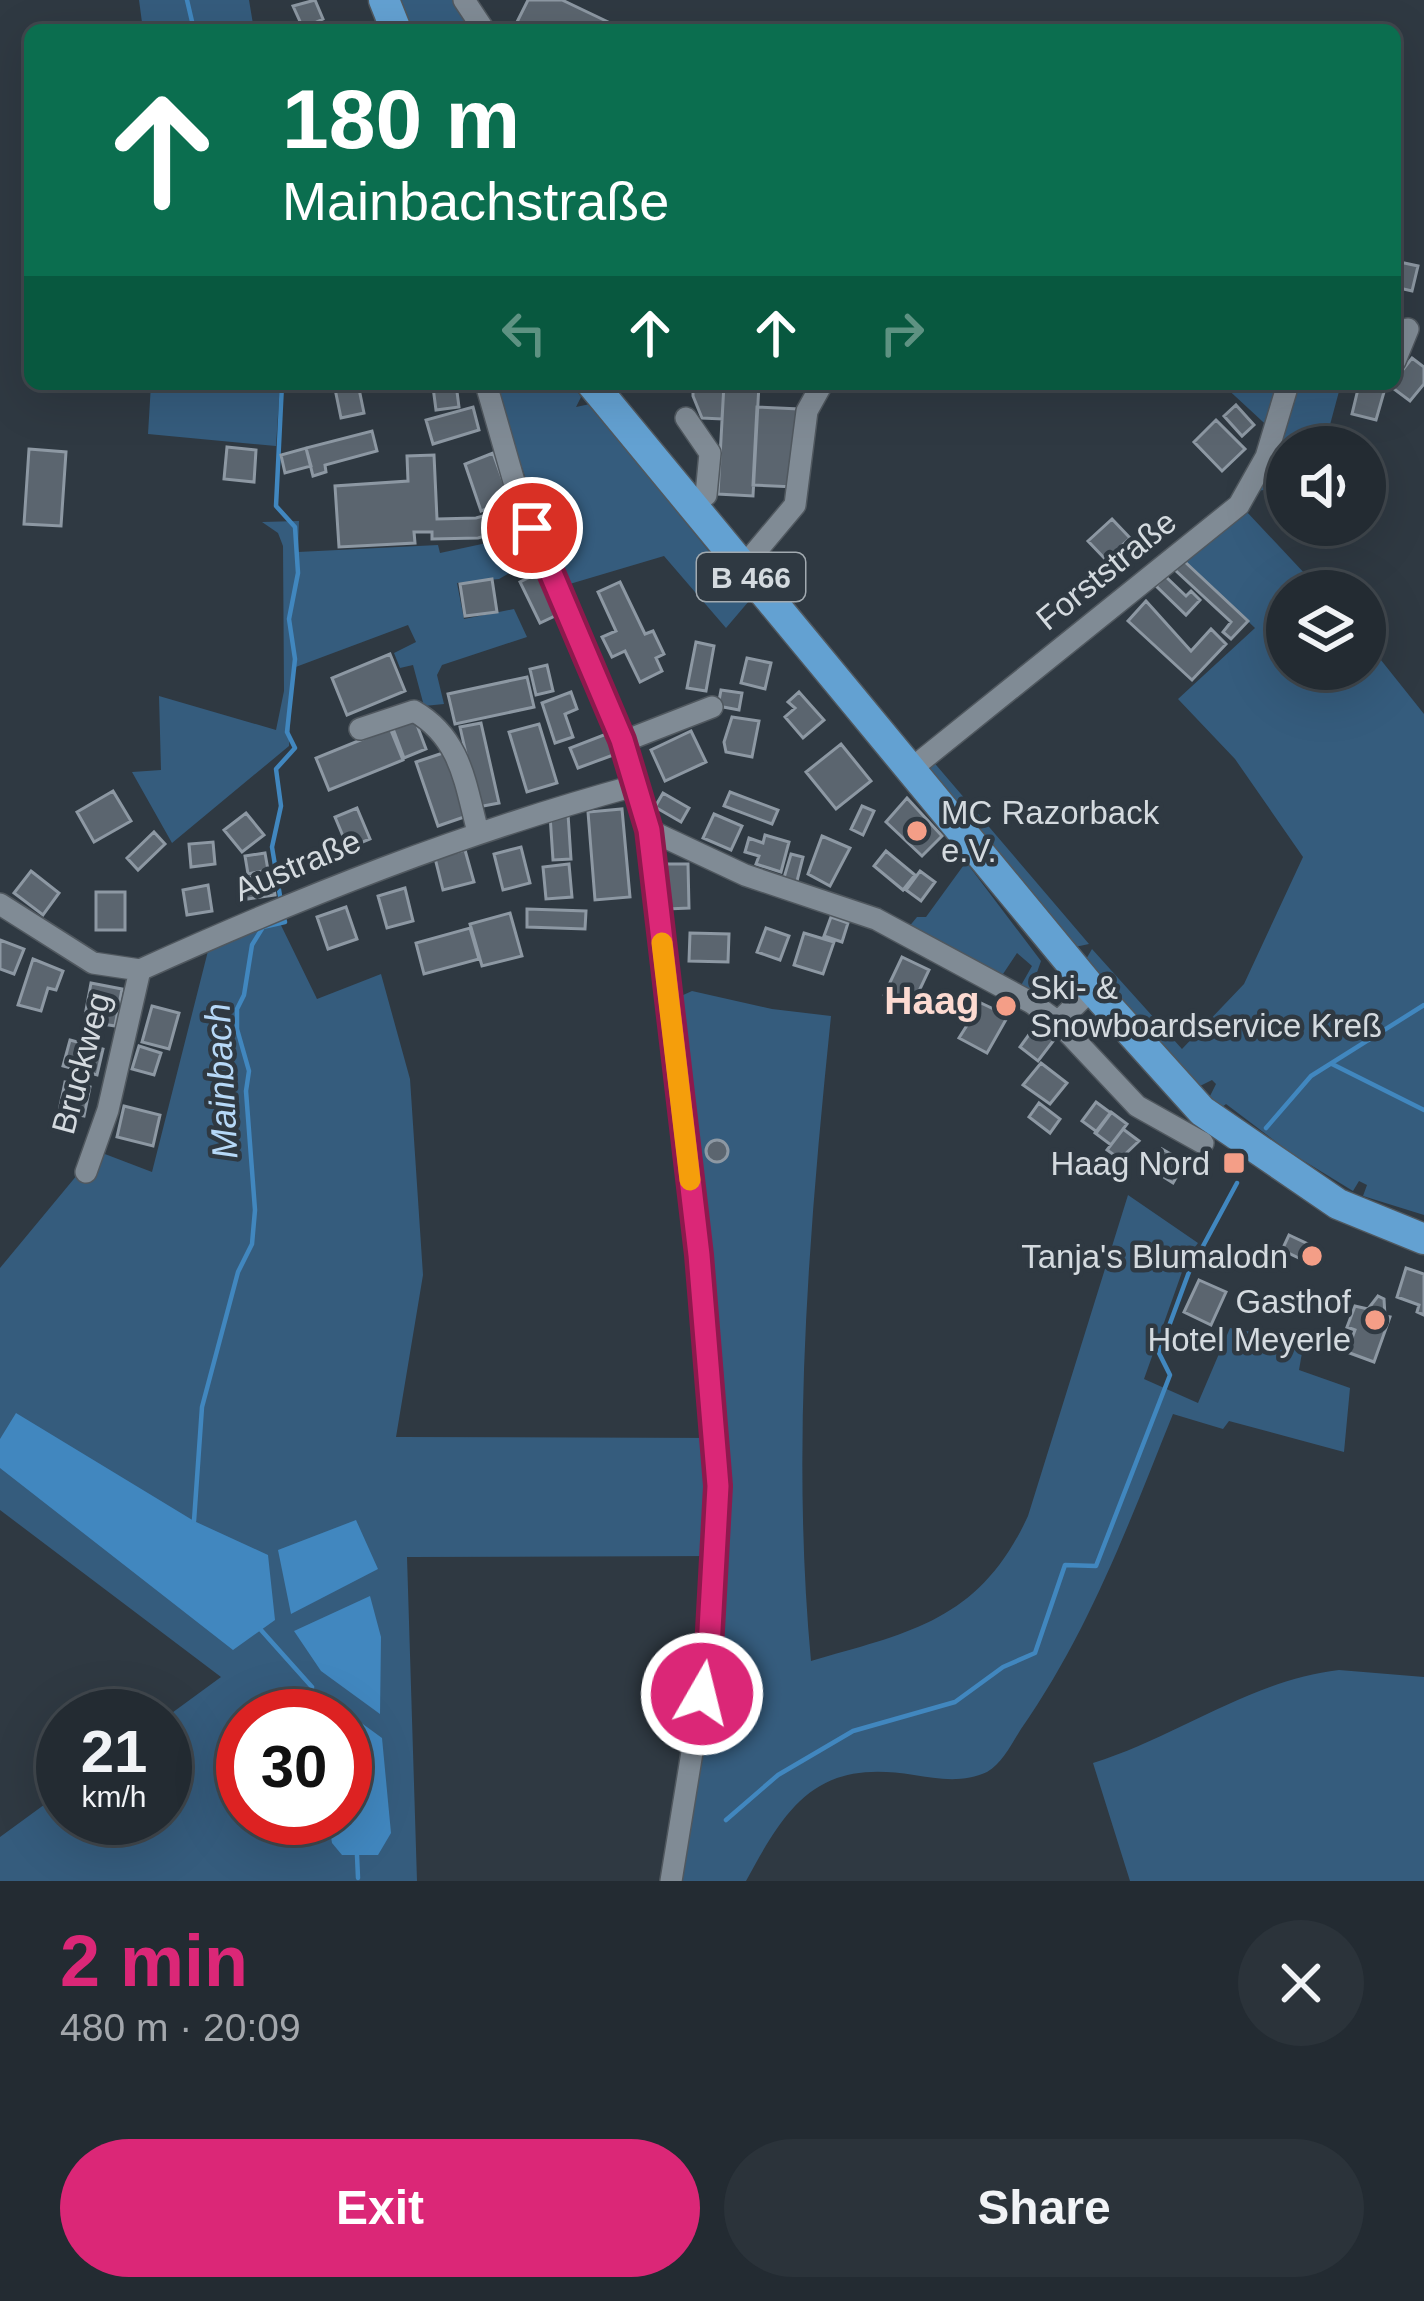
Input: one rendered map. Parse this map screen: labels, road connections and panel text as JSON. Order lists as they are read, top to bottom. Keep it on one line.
{"streets":{"main road":["B 466"],"street":["Forststraße","Austraße","Bruckweg"]},"crossings":[["Forststraße","B 466"],["Austraße","Bruckweg"]],"districts":["Haag"],"water":["Mainbach"],"places":{"other":["MC Razorback e.V.","Ski- & Snowboardservice Kreß","Tanja's Blumalodn","Gasthof Hotel Meyerle"],"transit":["Haag Nord"]},"page":{"turn":["180 m","Mainbachstraße"],"speed":"21 km/h","limit":"30","heading":["2 min","480 m · 20:09"],"buttons":["Exit","Share"]}}
